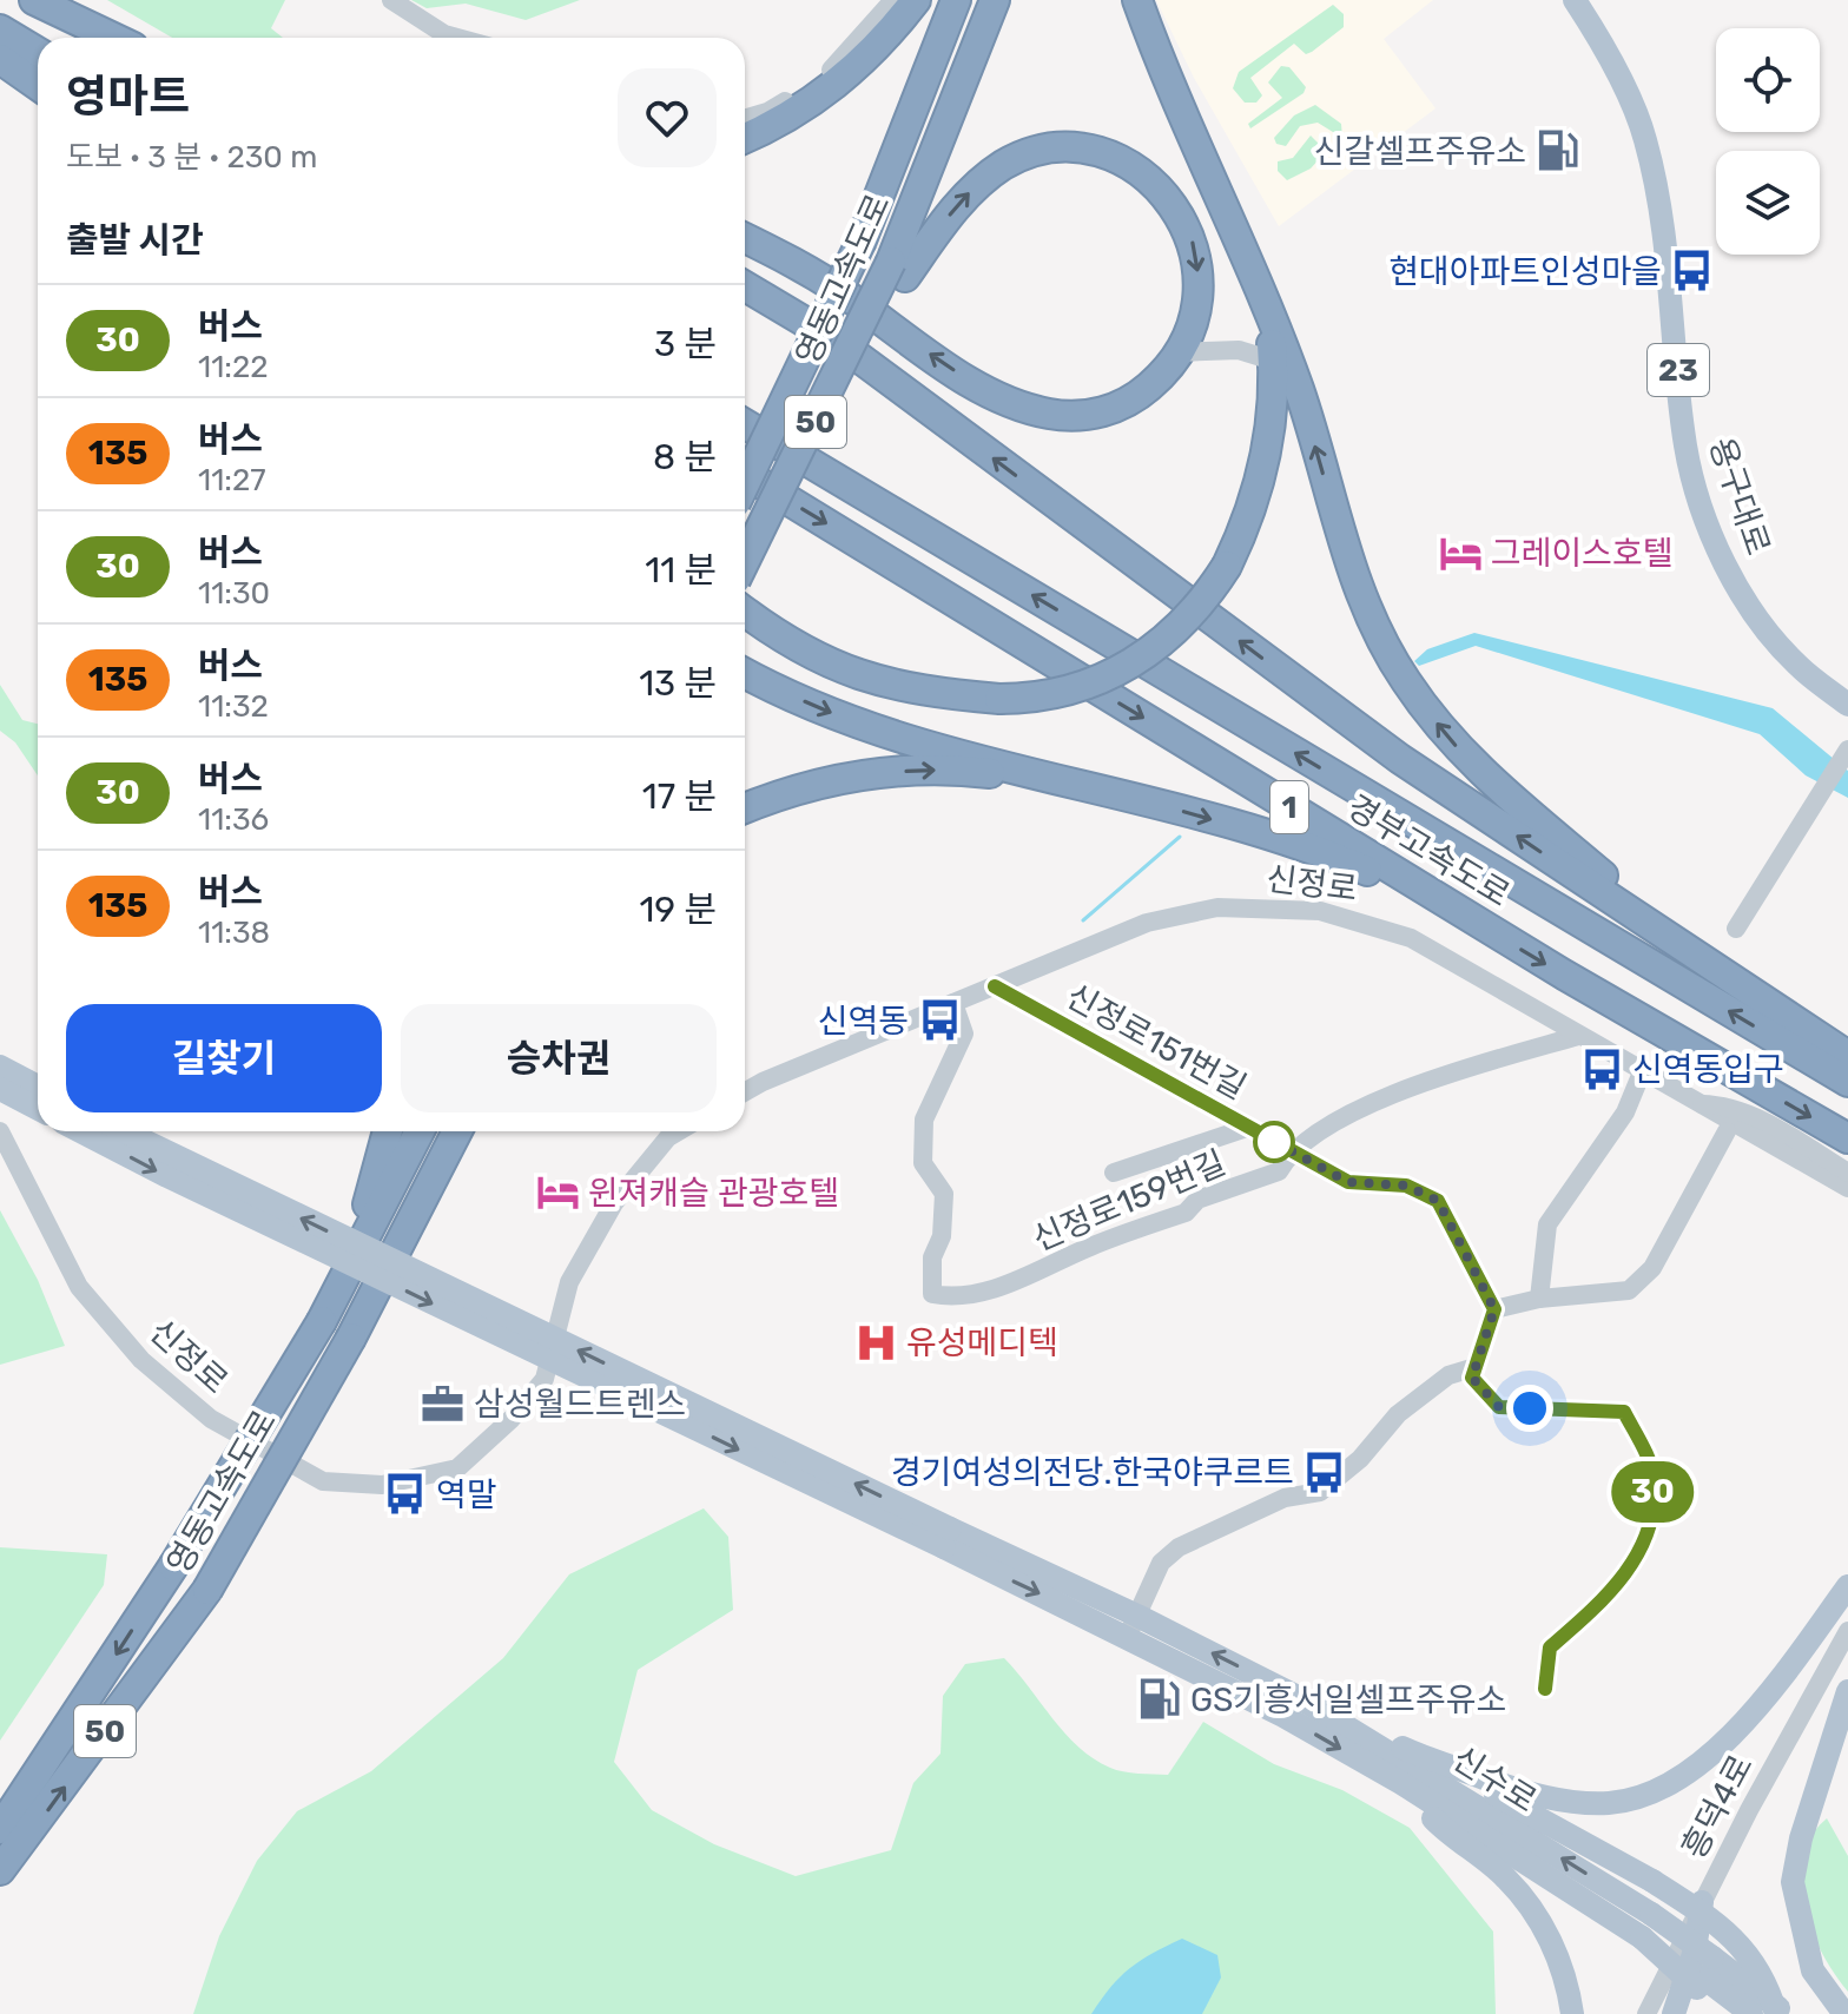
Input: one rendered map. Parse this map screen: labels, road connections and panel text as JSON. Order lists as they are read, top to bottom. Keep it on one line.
{"streets":{"highway":["영동고속도로","50","1","경부고속도로"],"main road":["23","용구대로","신수로"],"street":["신정로","신정로151번길","신정로159번길","흥덕4로"]},"crossings":[["신정로","신정로151번길"],["신정로","신정로159번길"],["신정로151번길","신정로159번길"]],"places":{"fuel station":["신갈셀프주유소","GS기흥서일셀프주유소"],"bus stop":["현대아파트인성마을","신역동","신역동입구","경기여성의전당.한국야쿠르트","역말"],"hotel":["그레이스호텔","윈져캐슬 관광호텔"],"hospital":["유성메디텍"],"office":["삼성월드트렌스"]},"lines":["bus line 30"],"page":{"on_map":"30","heading":[["영마트","도보 · 3 분 · 230 m"],"출발 시간"],"list":[{"mark":"30","name":"버스","note":"11:22","value":"3 분"},{"mark":"135","name":"버스","note":"11:27","value":"8 분"},{"mark":"30","name":"버스","note":"11:30","value":"11 분"},{"mark":"135","name":"버스","note":"11:32","value":"13 분"},{"mark":"30","name":"버스","note":"11:36","value":"17 분"},{"mark":"135","name":"버스","note":"11:38","value":"19 분"}],"buttons":["길찾기","승차권"]}}
